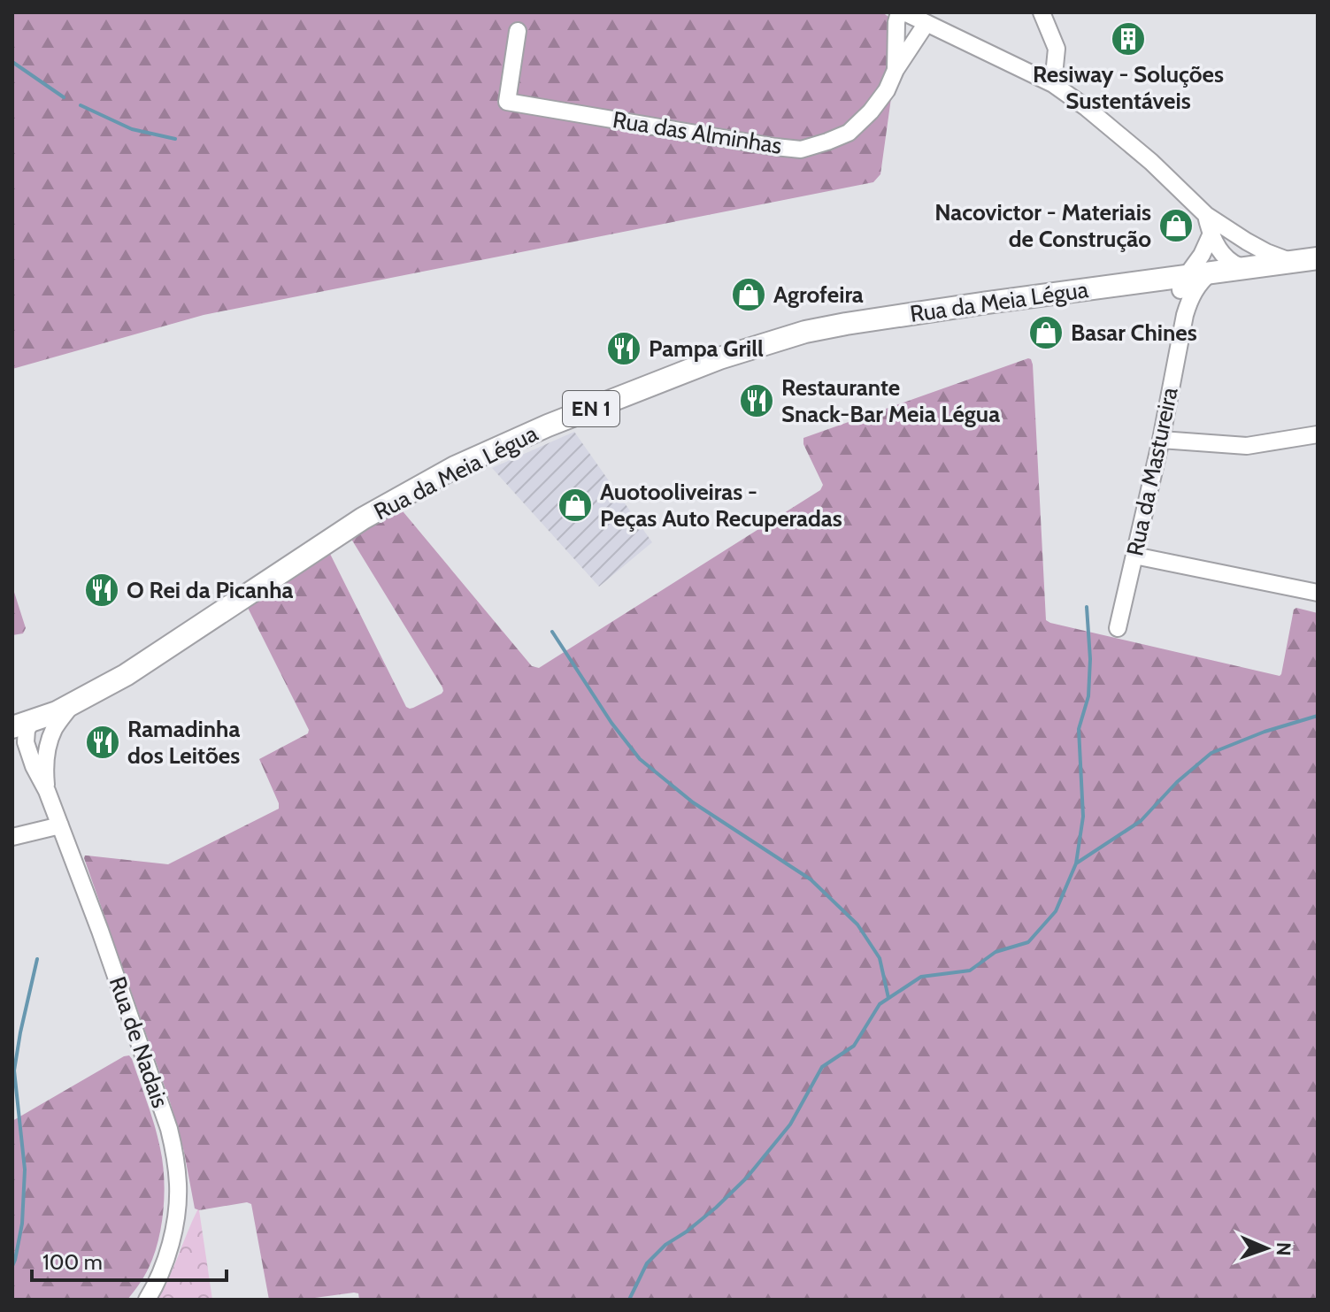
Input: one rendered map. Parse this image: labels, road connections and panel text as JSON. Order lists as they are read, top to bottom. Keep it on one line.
{"streets":{"main road":["Rua da Meia Légua","EN 1"],"street":["Rua das Alminhas","Rua da Mastureira","Rua de Nadais"]},"crossings":[["Rua da Meia Légua","Rua da Mastureira"],["Rua da Meia Légua","Rua de Nadais"]],"places":{"building":["Resiway - Soluções Sustentáveis"],"shop":["Nacovictor - Materiais de Construção","Agrofeira","Basar Chines","Auotooliveiras - Peças Auto Recuperadas"],"restaurant":["Pampa Grill","Restaurante Snack-Bar Meia Légua","O Rei da Picanha","Ramadinha dos Leitões"]},"scale_bar":"100 m","north":"right"}
